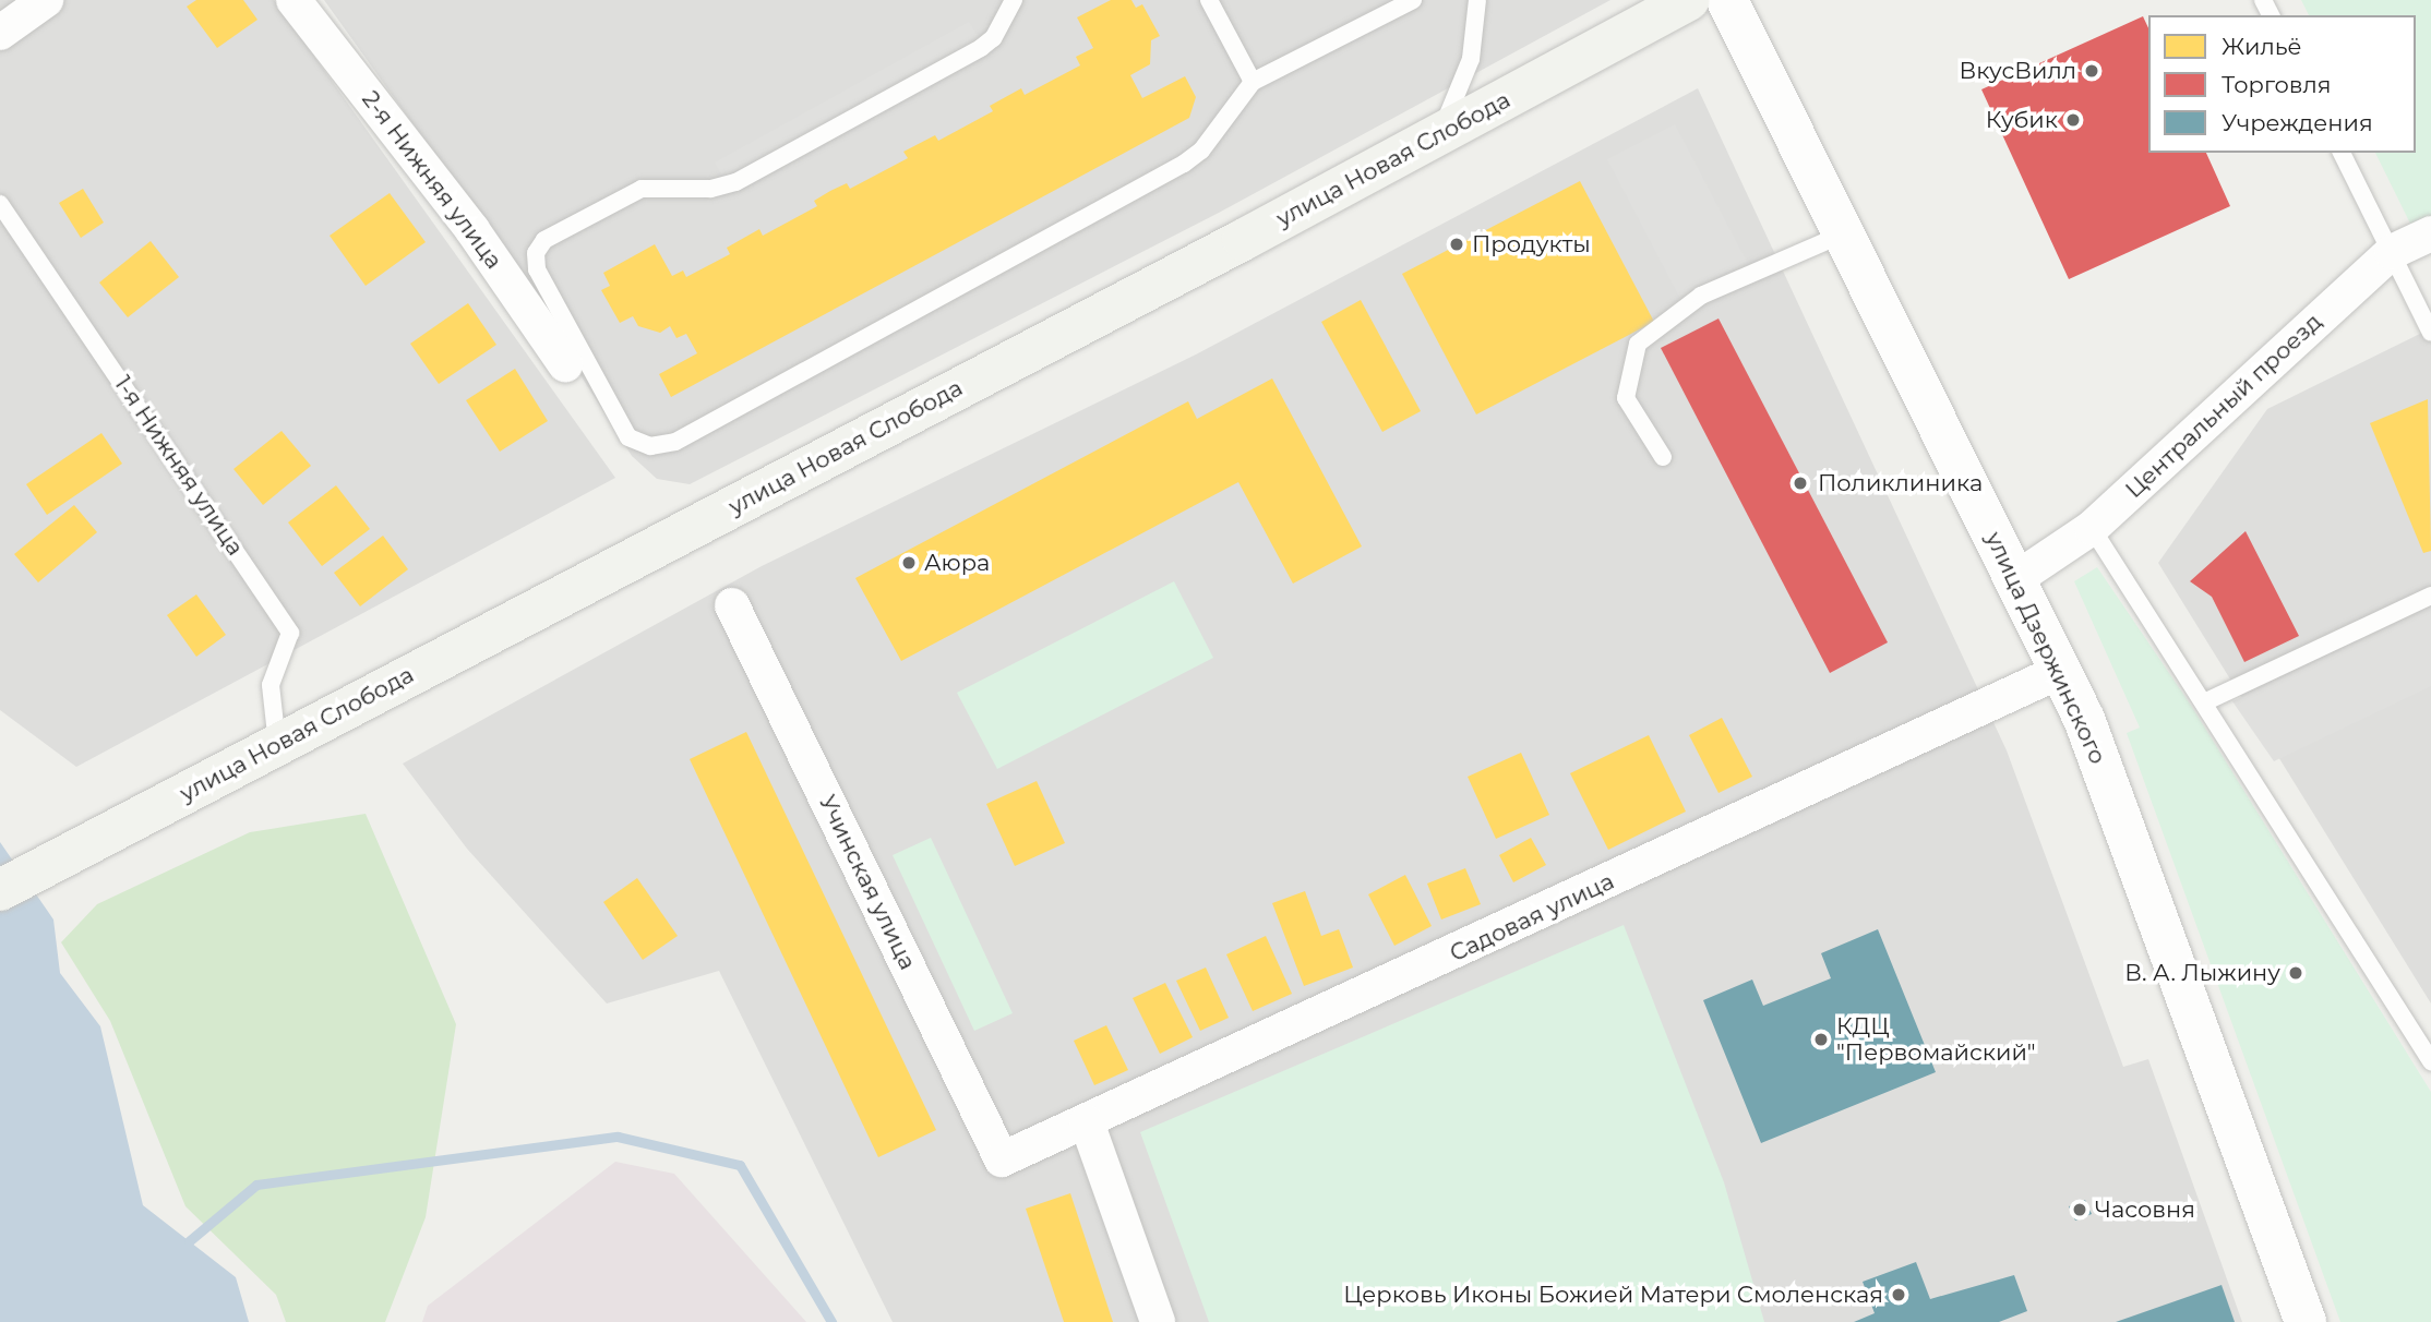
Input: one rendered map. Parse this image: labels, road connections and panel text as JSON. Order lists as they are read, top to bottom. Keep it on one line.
{"streets":{"main road":["улица Новая Слобода"],"street":["2-я Нижняя улица","Центральный проезд","улица Дзержинского","Учинская улица","Садовая улица"],"lane":["1-я Нижняя улица"]},"crossings":[["улица Новая Слобода","1-я Нижняя улица"],["Центральный проезд","улица Дзержинского"],["улица Дзержинского","Садовая улица"],["Учинская улица","Садовая улица"]],"places":["ВкусВилл","Кубик","Продукты","Поликлиника","Аюра","В. А. Лыжину","КДЦ \"Первомайский\"","Часовня","Церковь Иконы Божией Матери Смоленская"],"legend":["Жильё","Торговля","Учреждения"]}
